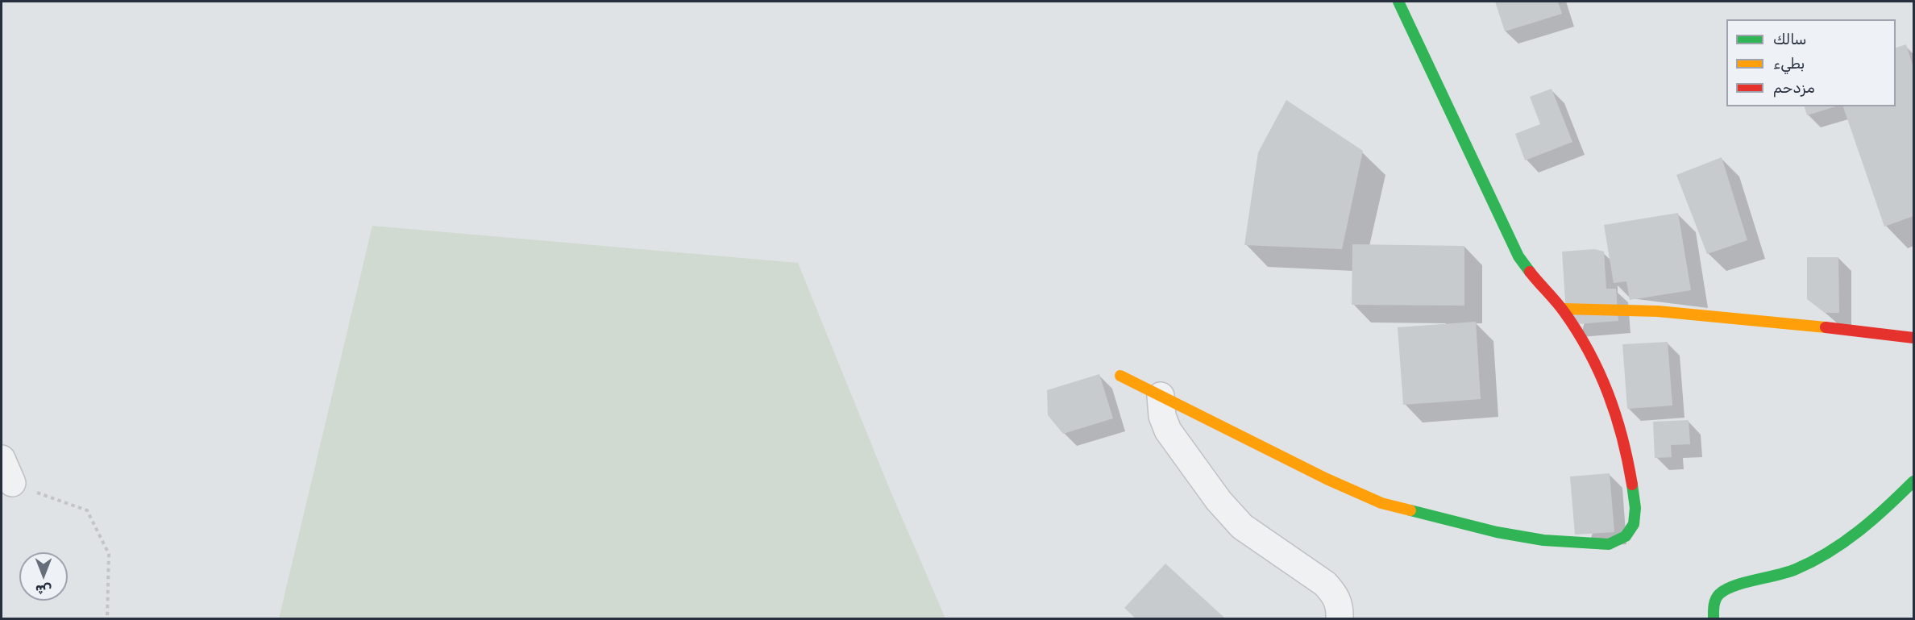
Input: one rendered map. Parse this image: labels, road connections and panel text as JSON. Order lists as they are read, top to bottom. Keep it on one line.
{"legend":["سالك","بطيء","مزدحم"],"north":"bottom"}
